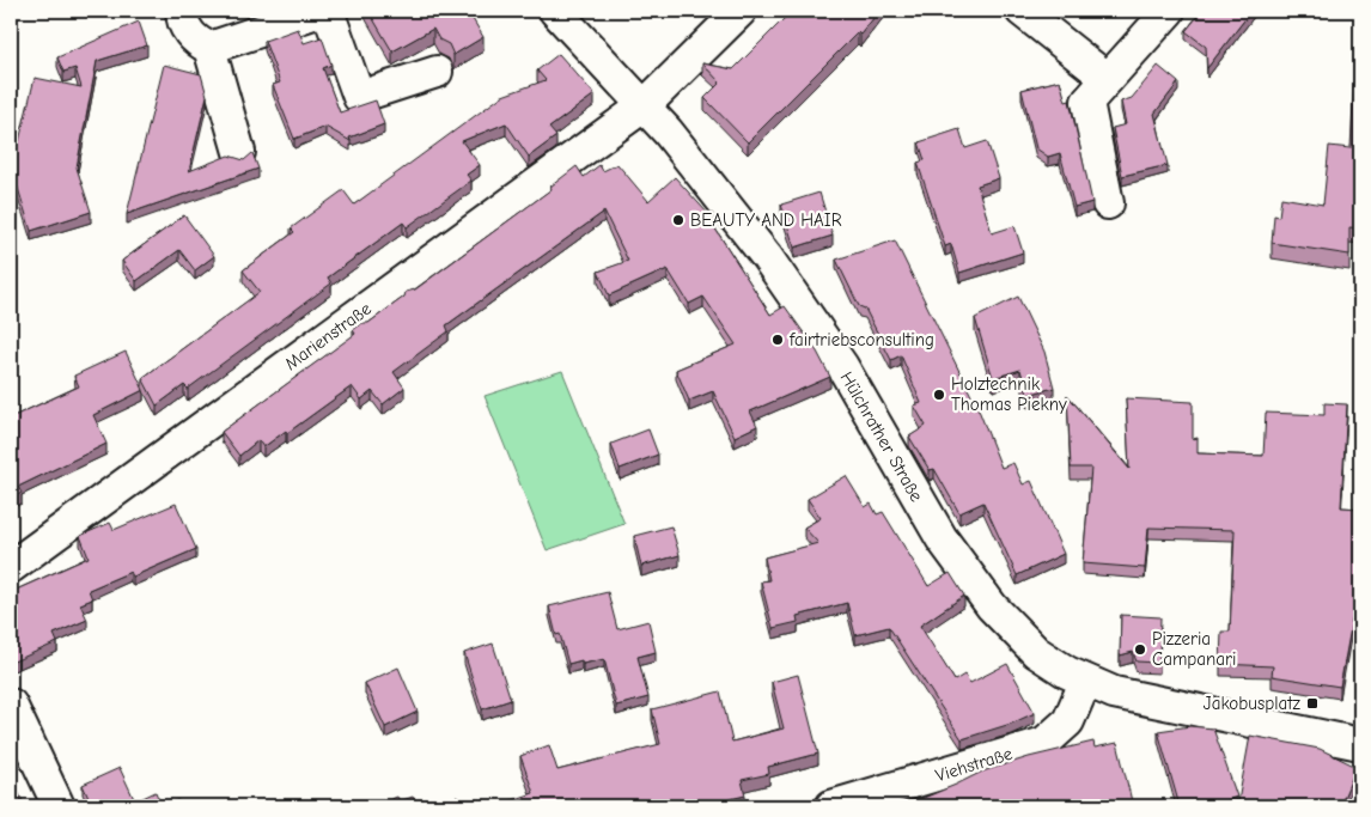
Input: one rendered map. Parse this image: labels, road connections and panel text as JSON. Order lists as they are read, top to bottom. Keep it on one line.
{"streets":{"street":["Marienstraße","Hülchrather Straße","Viehstraße"]},"crossings":[["Marienstraße","Hülchrather Straße"],["Hülchrather Straße","Viehstraße"]],"places":{"other":["BEAUTY AND HAIR","fairtriebsconsulting","Holztechnik Thomas Piekny","Pizzeria Campanari"],"transit":["Jakobusplatz"]}}
